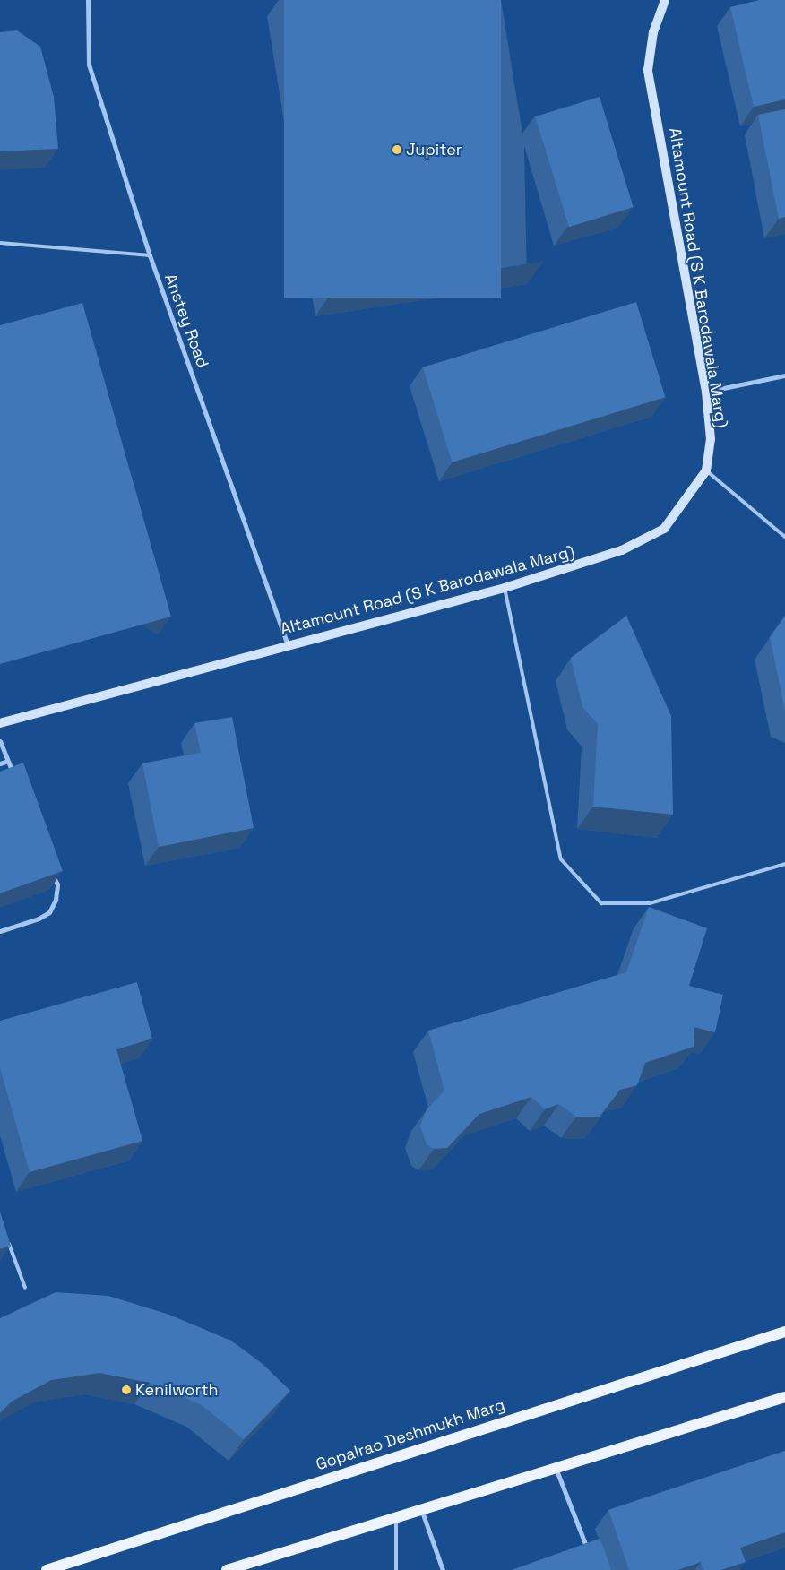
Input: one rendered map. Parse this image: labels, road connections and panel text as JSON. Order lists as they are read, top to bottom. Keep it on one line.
{"streets":{"main road":["Gopalrao Deshmukh Marg"],"street":["Altamount Road (S K Barodawala Marg)","Anstey Road"]},"crossings":[["Altamount Road (S K Barodawala Marg)","Anstey Road"]],"places":["Jupiter","Kenilworth"]}
